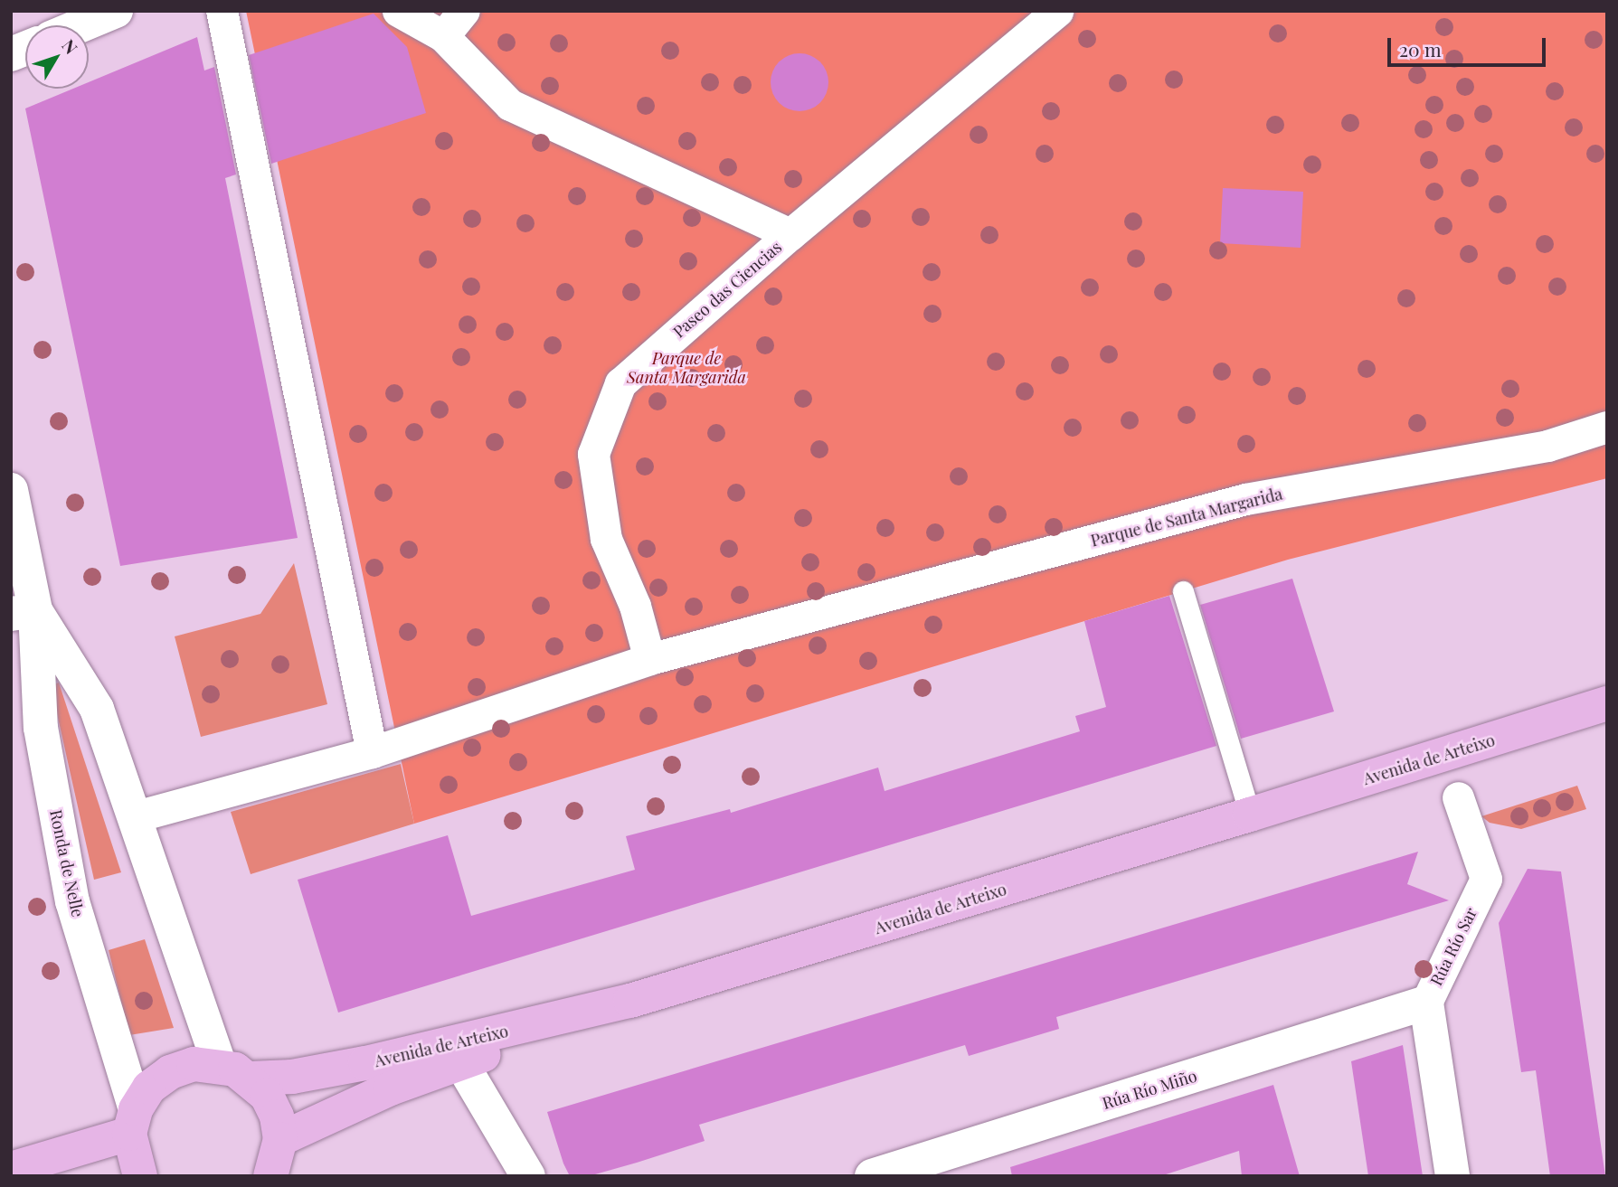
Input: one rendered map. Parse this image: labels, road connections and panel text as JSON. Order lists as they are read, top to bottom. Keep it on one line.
{"streets":{"main road":["Avenida de Arteixo"],"street":["Paseo das Ciencias","Parque de Santa Margarida","Ronda de Nelle","Rúa Río Sar","Rúa Río Miño"]},"crossings":[["Paseo das Ciencias","Parque de Santa Margarida"],["Parque de Santa Margarida","Ronda de Nelle"],["Rúa Río Sar","Rúa Río Miño"]],"parks":["Parque de Santa Margarida"],"scale_bar":"20 m","north":"top right"}
